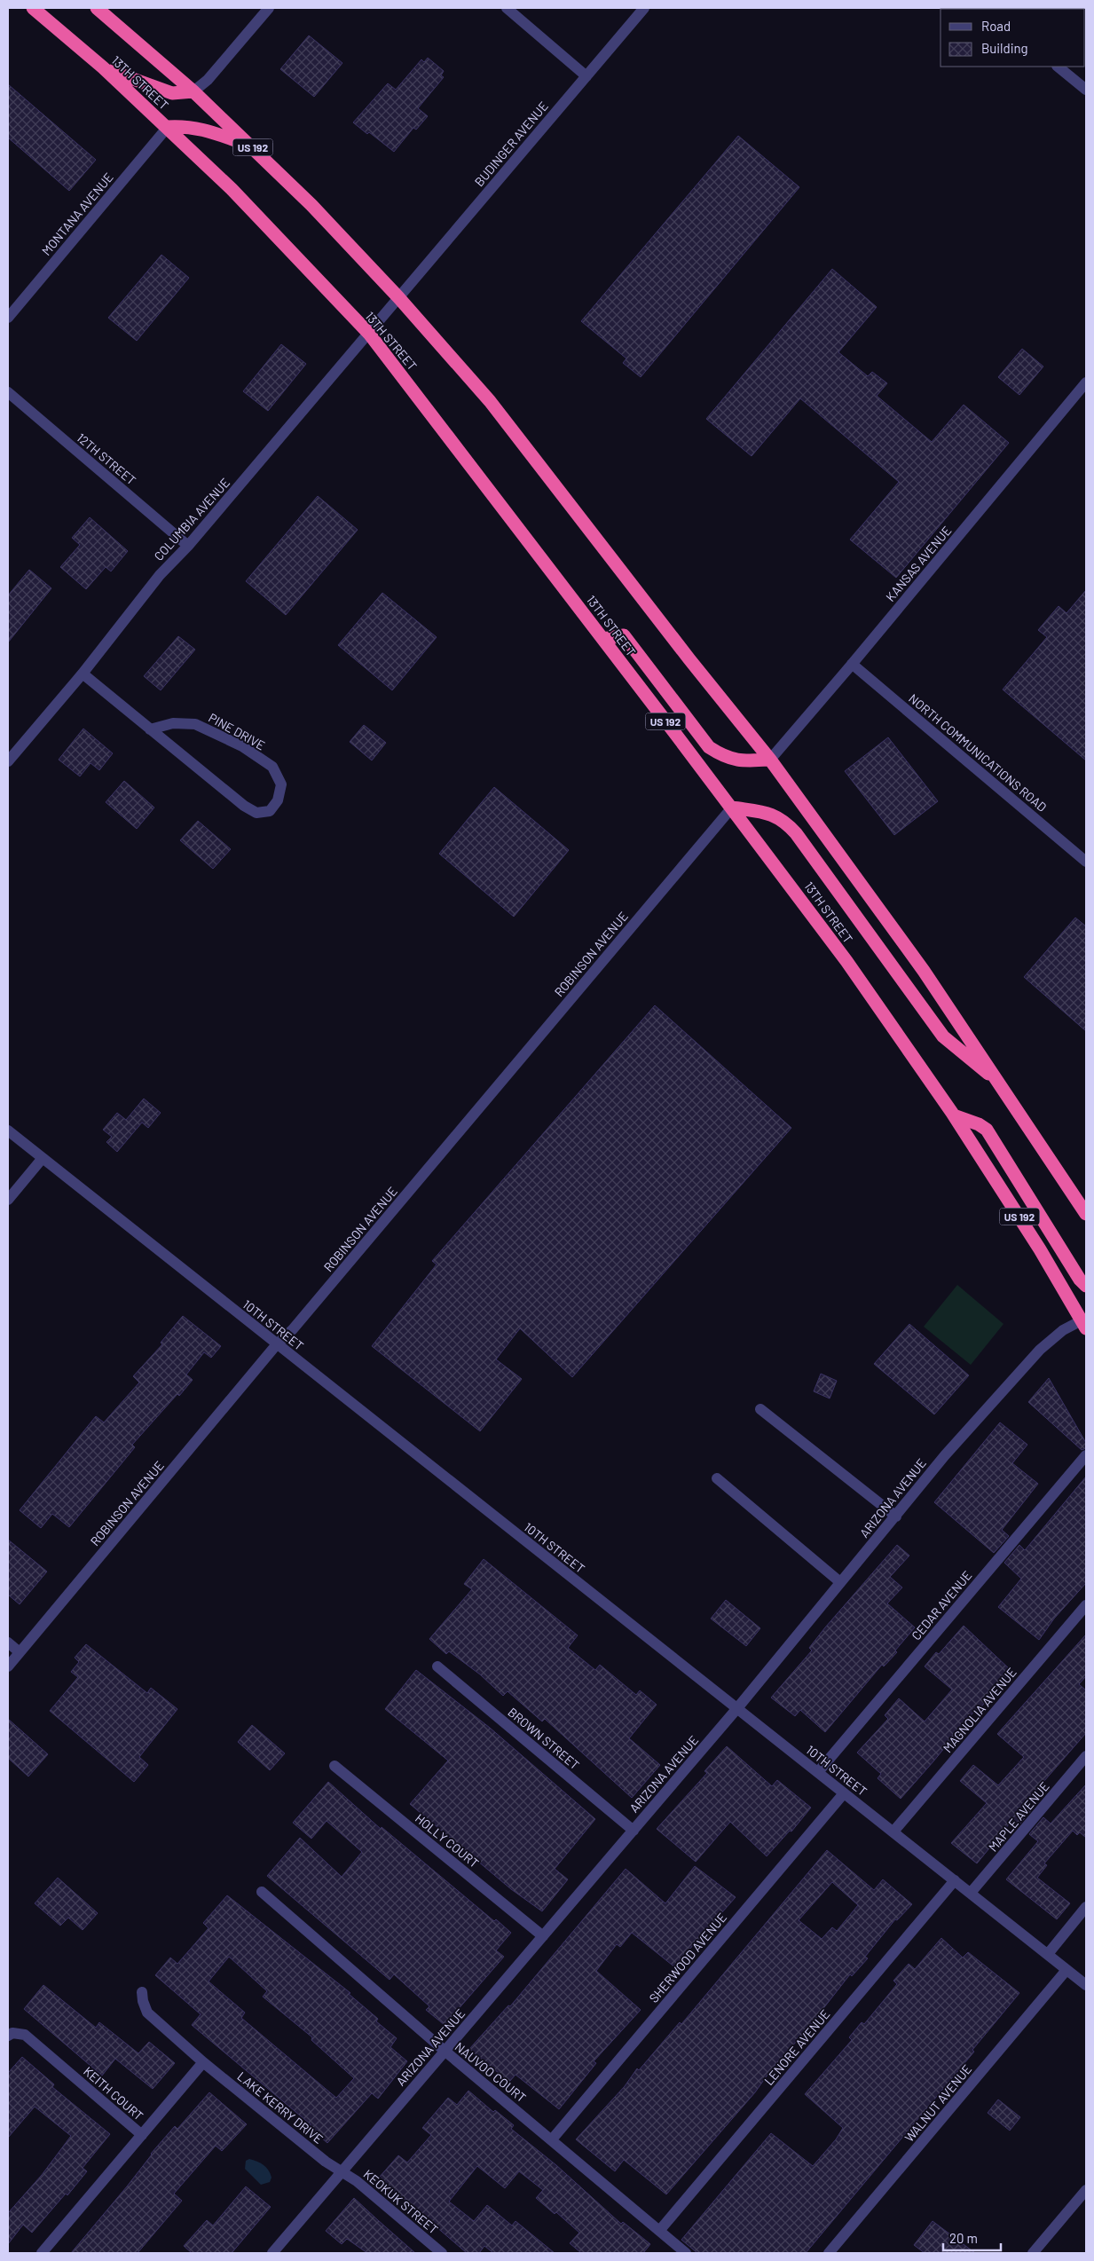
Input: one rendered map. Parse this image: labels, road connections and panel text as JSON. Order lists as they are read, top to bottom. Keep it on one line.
{"streets":{"highway":["13TH STREET","US 192"],"street":["BUDINGER AVENUE","MONTANA AVENUE","12TH STREET","COLUMBIA AVENUE","KANSAS AVENUE","PINE DRIVE","NORTH COMMUNICATIONS ROAD","ROBINSON AVENUE","10TH STREET","ARIZONA AVENUE","CEDAR AVENUE","MAGNOLIA AVENUE","BROWN STREET","MAPLE AVENUE","HOLLY COURT","SHERWOOD AVENUE","LENORE AVENUE","NAUVOO COURT","KEITH COURT","WALNUT AVENUE","LAKE KERRY DRIVE","KEOKUK STREET"]},"crossings":[["13TH STREET","MONTANA AVENUE"],["13TH STREET","COLUMBIA AVENUE"],["13TH STREET","ROBINSON AVENUE"],["13TH STREET","ARIZONA AVENUE"],["BUDINGER AVENUE","US 192"],["BUDINGER AVENUE","COLUMBIA AVENUE"],["US 192","COLUMBIA AVENUE"],["US 192","KANSAS AVENUE"],["12TH STREET","COLUMBIA AVENUE"],["COLUMBIA AVENUE","PINE DRIVE"],["KANSAS AVENUE","NORTH COMMUNICATIONS ROAD"],["ROBINSON AVENUE","10TH STREET"],["10TH STREET","ARIZONA AVENUE"],["10TH STREET","CEDAR AVENUE"],["10TH STREET","MAGNOLIA AVENUE"],["10TH STREET","MAPLE AVENUE"],["10TH STREET","SHERWOOD AVENUE"],["10TH STREET","LENORE AVENUE"],["10TH STREET","WALNUT AVENUE"],["ARIZONA AVENUE","BROWN STREET"],["ARIZONA AVENUE","HOLLY COURT"],["ARIZONA AVENUE","NAUVOO COURT"],["ARIZONA AVENUE","LAKE KERRY DRIVE"],["ARIZONA AVENUE","KEOKUK STREET"],["SHERWOOD AVENUE","NAUVOO COURT"],["LENORE AVENUE","NAUVOO COURT"],["LAKE KERRY DRIVE","KEOKUK STREET"]],"legend":["Road","Building"],"scale_bar":"20 m"}
